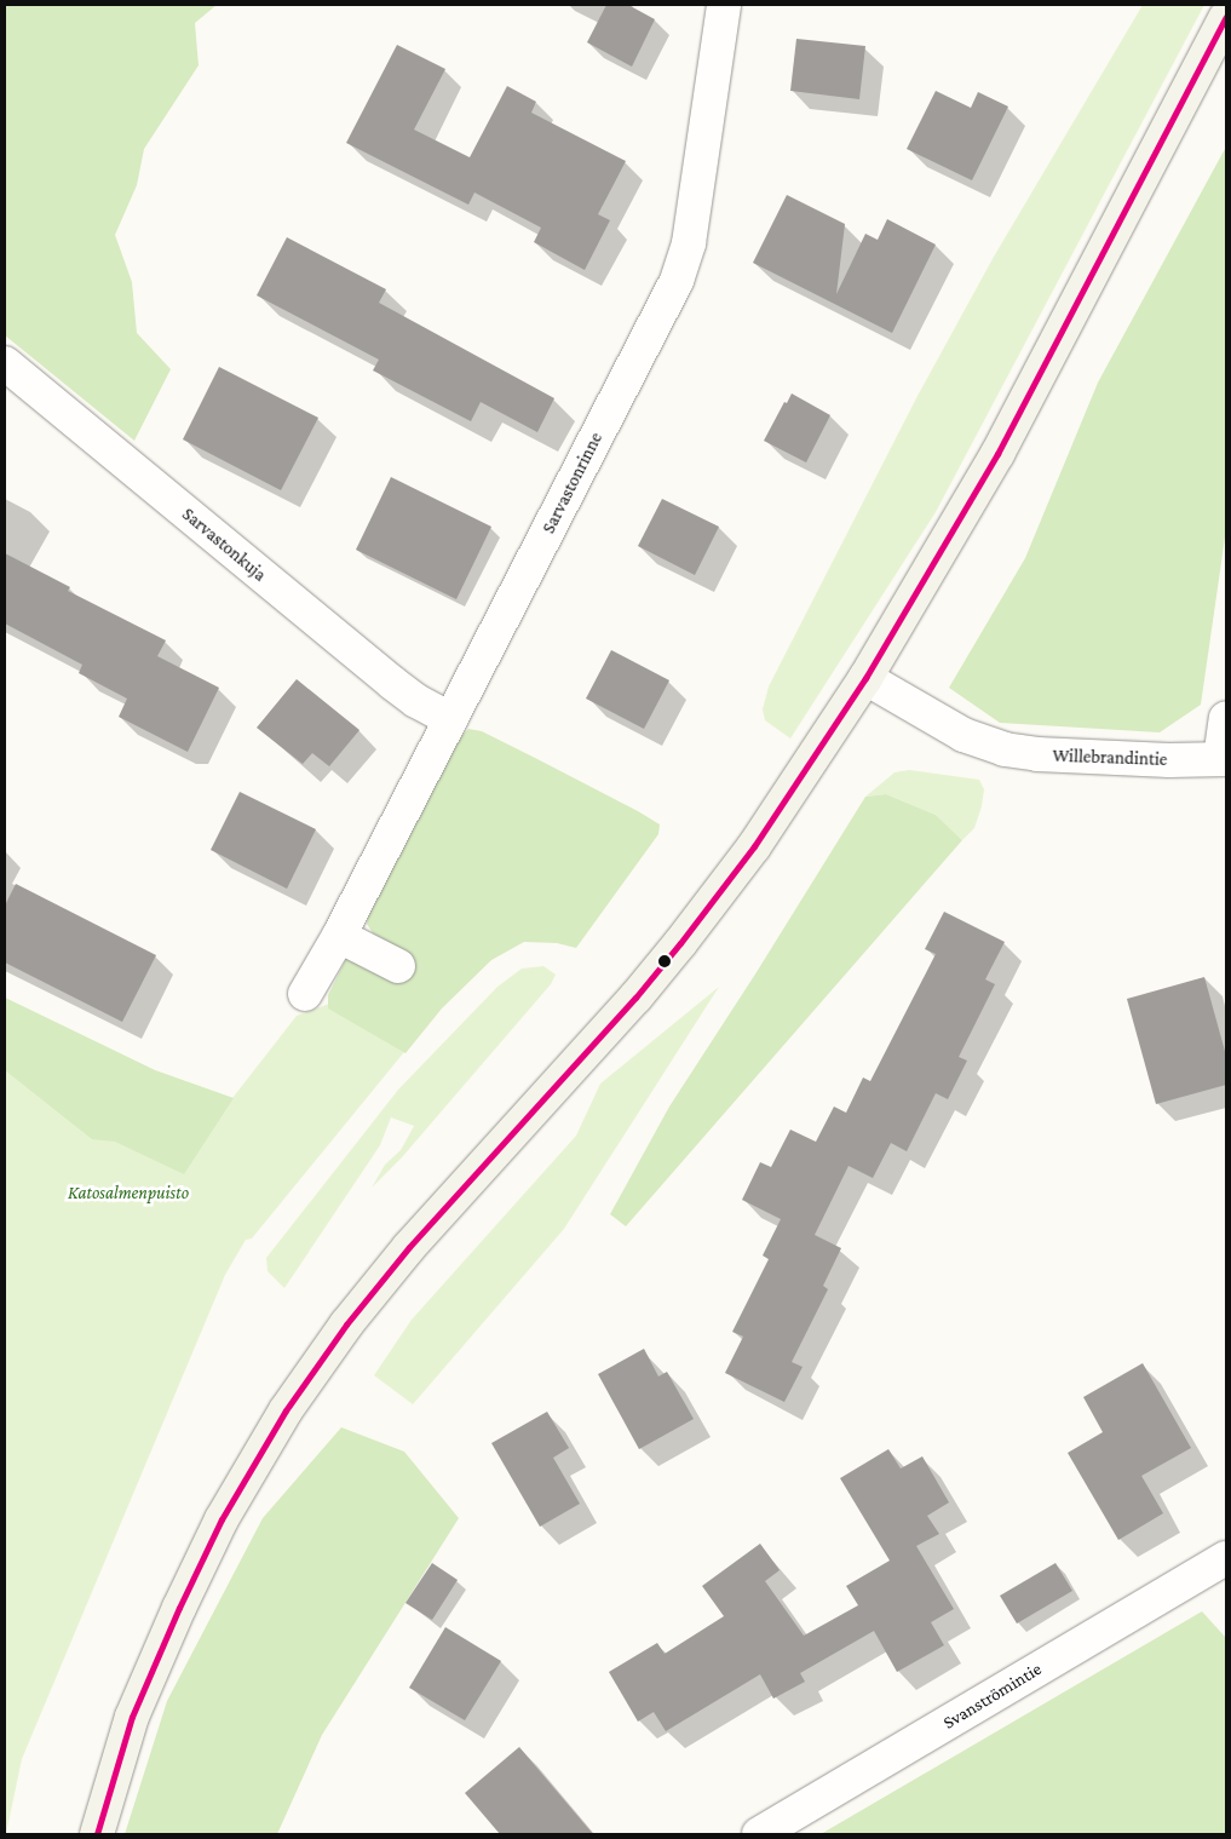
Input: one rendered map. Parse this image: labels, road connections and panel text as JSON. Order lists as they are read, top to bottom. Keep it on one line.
{"streets":{"street":["Sarvastonrinne","Sarvastonkuja","Willebrandintie","Svanströmintie"]},"crossings":[["Sarvastonrinne","Sarvastonkuja"]],"parks":["Katosalmenpuisto"]}
